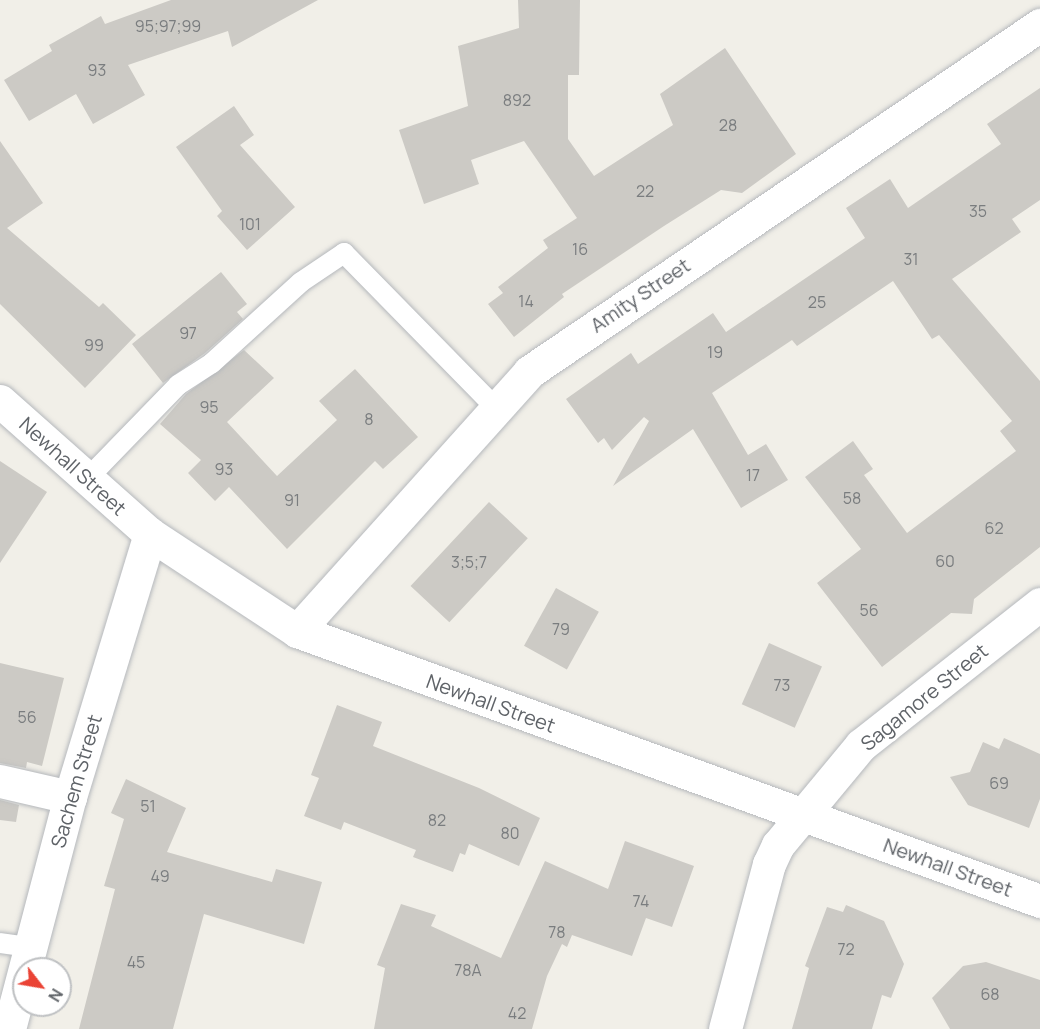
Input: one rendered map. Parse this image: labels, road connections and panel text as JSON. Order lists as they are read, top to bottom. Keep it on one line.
{"streets":{"street":["Amity Street","Newhall Street","Sagamore Street","Sachem Street"]},"crossings":[["Amity Street","Newhall Street"],["Newhall Street","Sagamore Street"],["Newhall Street","Sachem Street"]],"house_numbers":["95;97;99","93","892","28","22","35","101","16","31","14","25","97","99","19","95","8","93","17","58","91","62","60","3;5;7","56","79","73","56","69","51","82","80","49","74","78","72","45","78A","68","42"],"north":"bottom right"}
